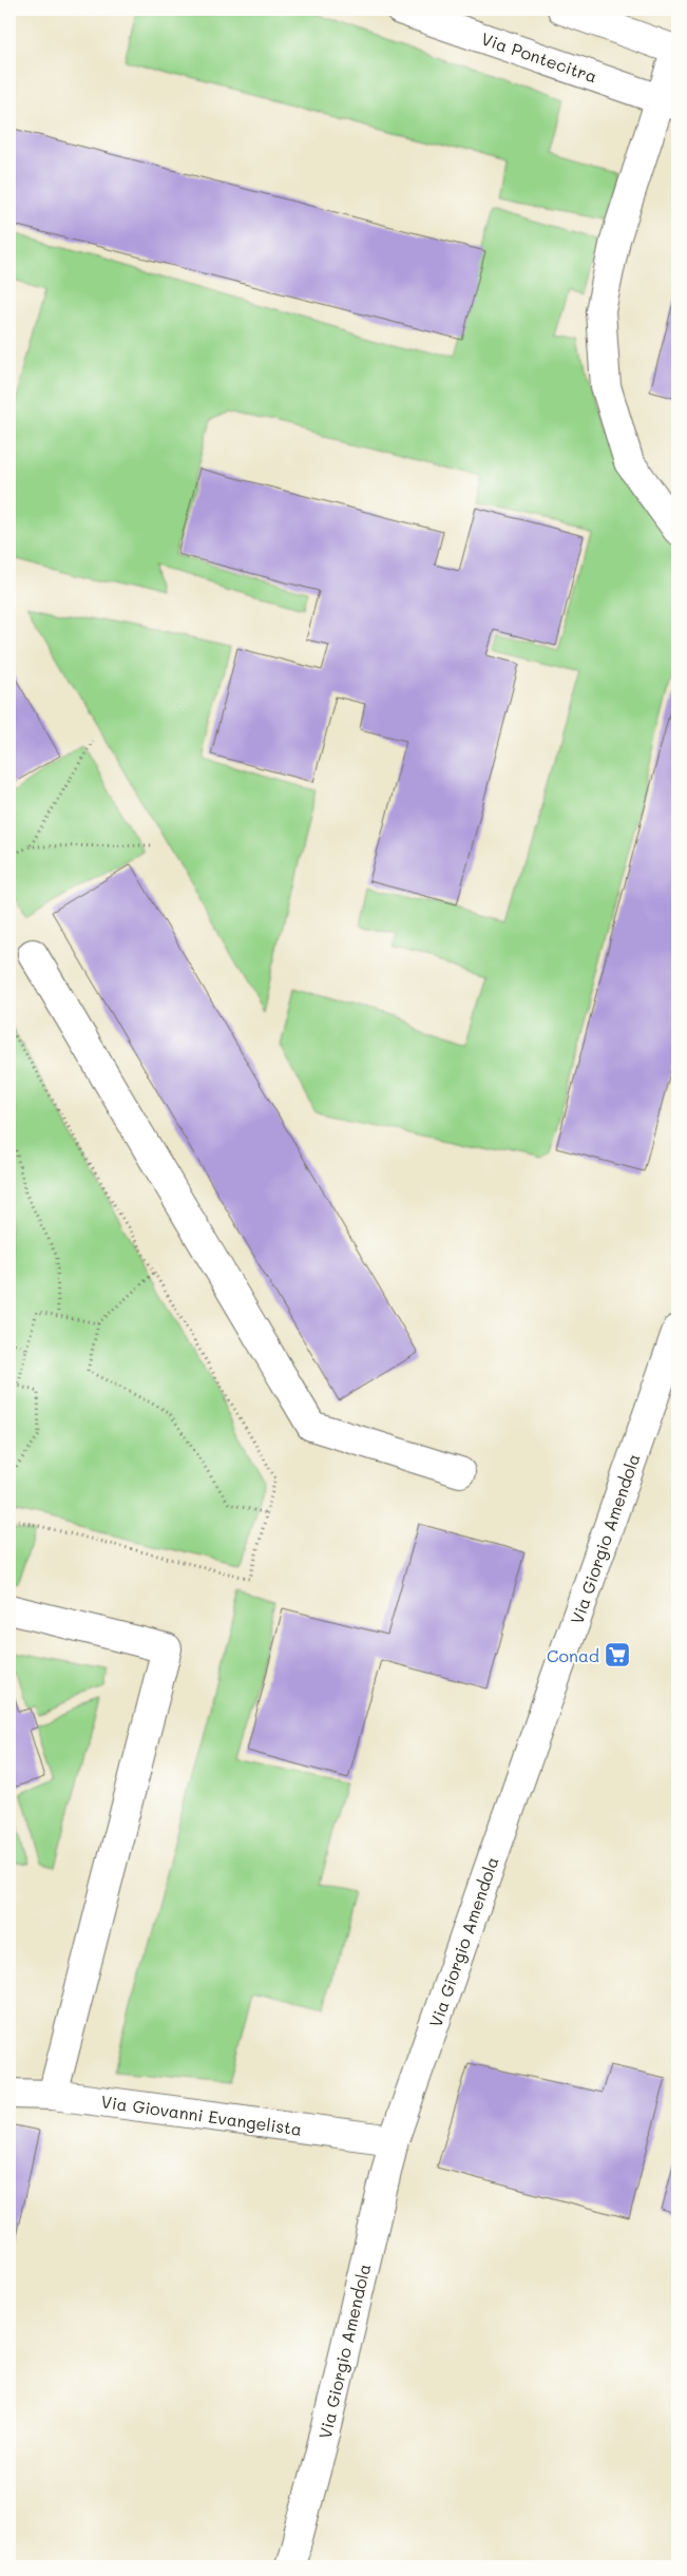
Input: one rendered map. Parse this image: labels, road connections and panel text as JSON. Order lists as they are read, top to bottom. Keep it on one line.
{"streets":{"street":["Via Pontecitra","Via Giorgio Amendola","Via Giovanni Evangelista"]},"crossings":[["Via Giorgio Amendola","Via Giovanni Evangelista"]],"places":{"supermarket":["Conad"]}}
